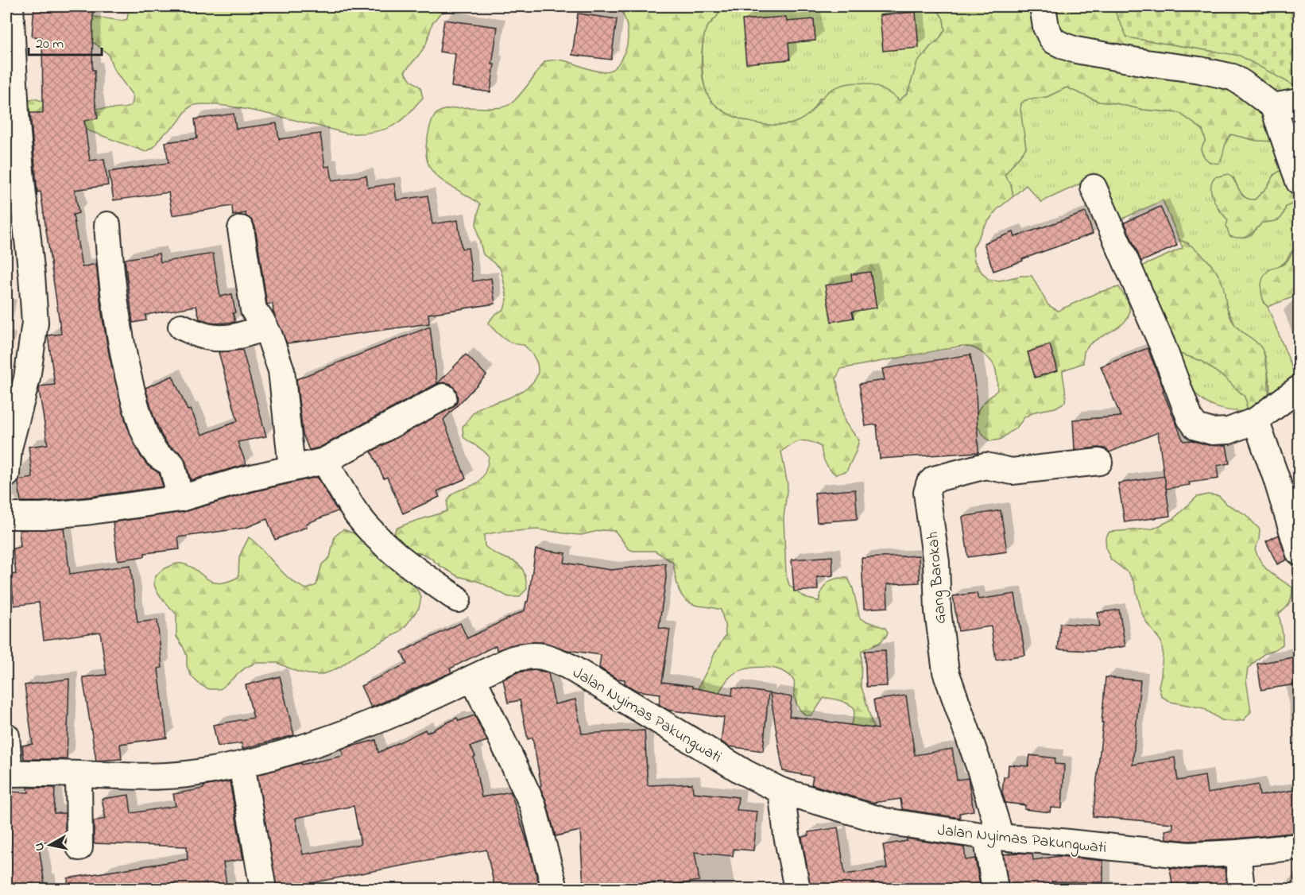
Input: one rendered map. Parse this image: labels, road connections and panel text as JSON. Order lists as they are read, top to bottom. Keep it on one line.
{"streets":{"street":["Gang Barokah","Jalan Nyimas Pakungwati"]},"crossings":[["Gang Barokah","Jalan Nyimas Pakungwati"]],"scale_bar":"20 m","north":"left"}
